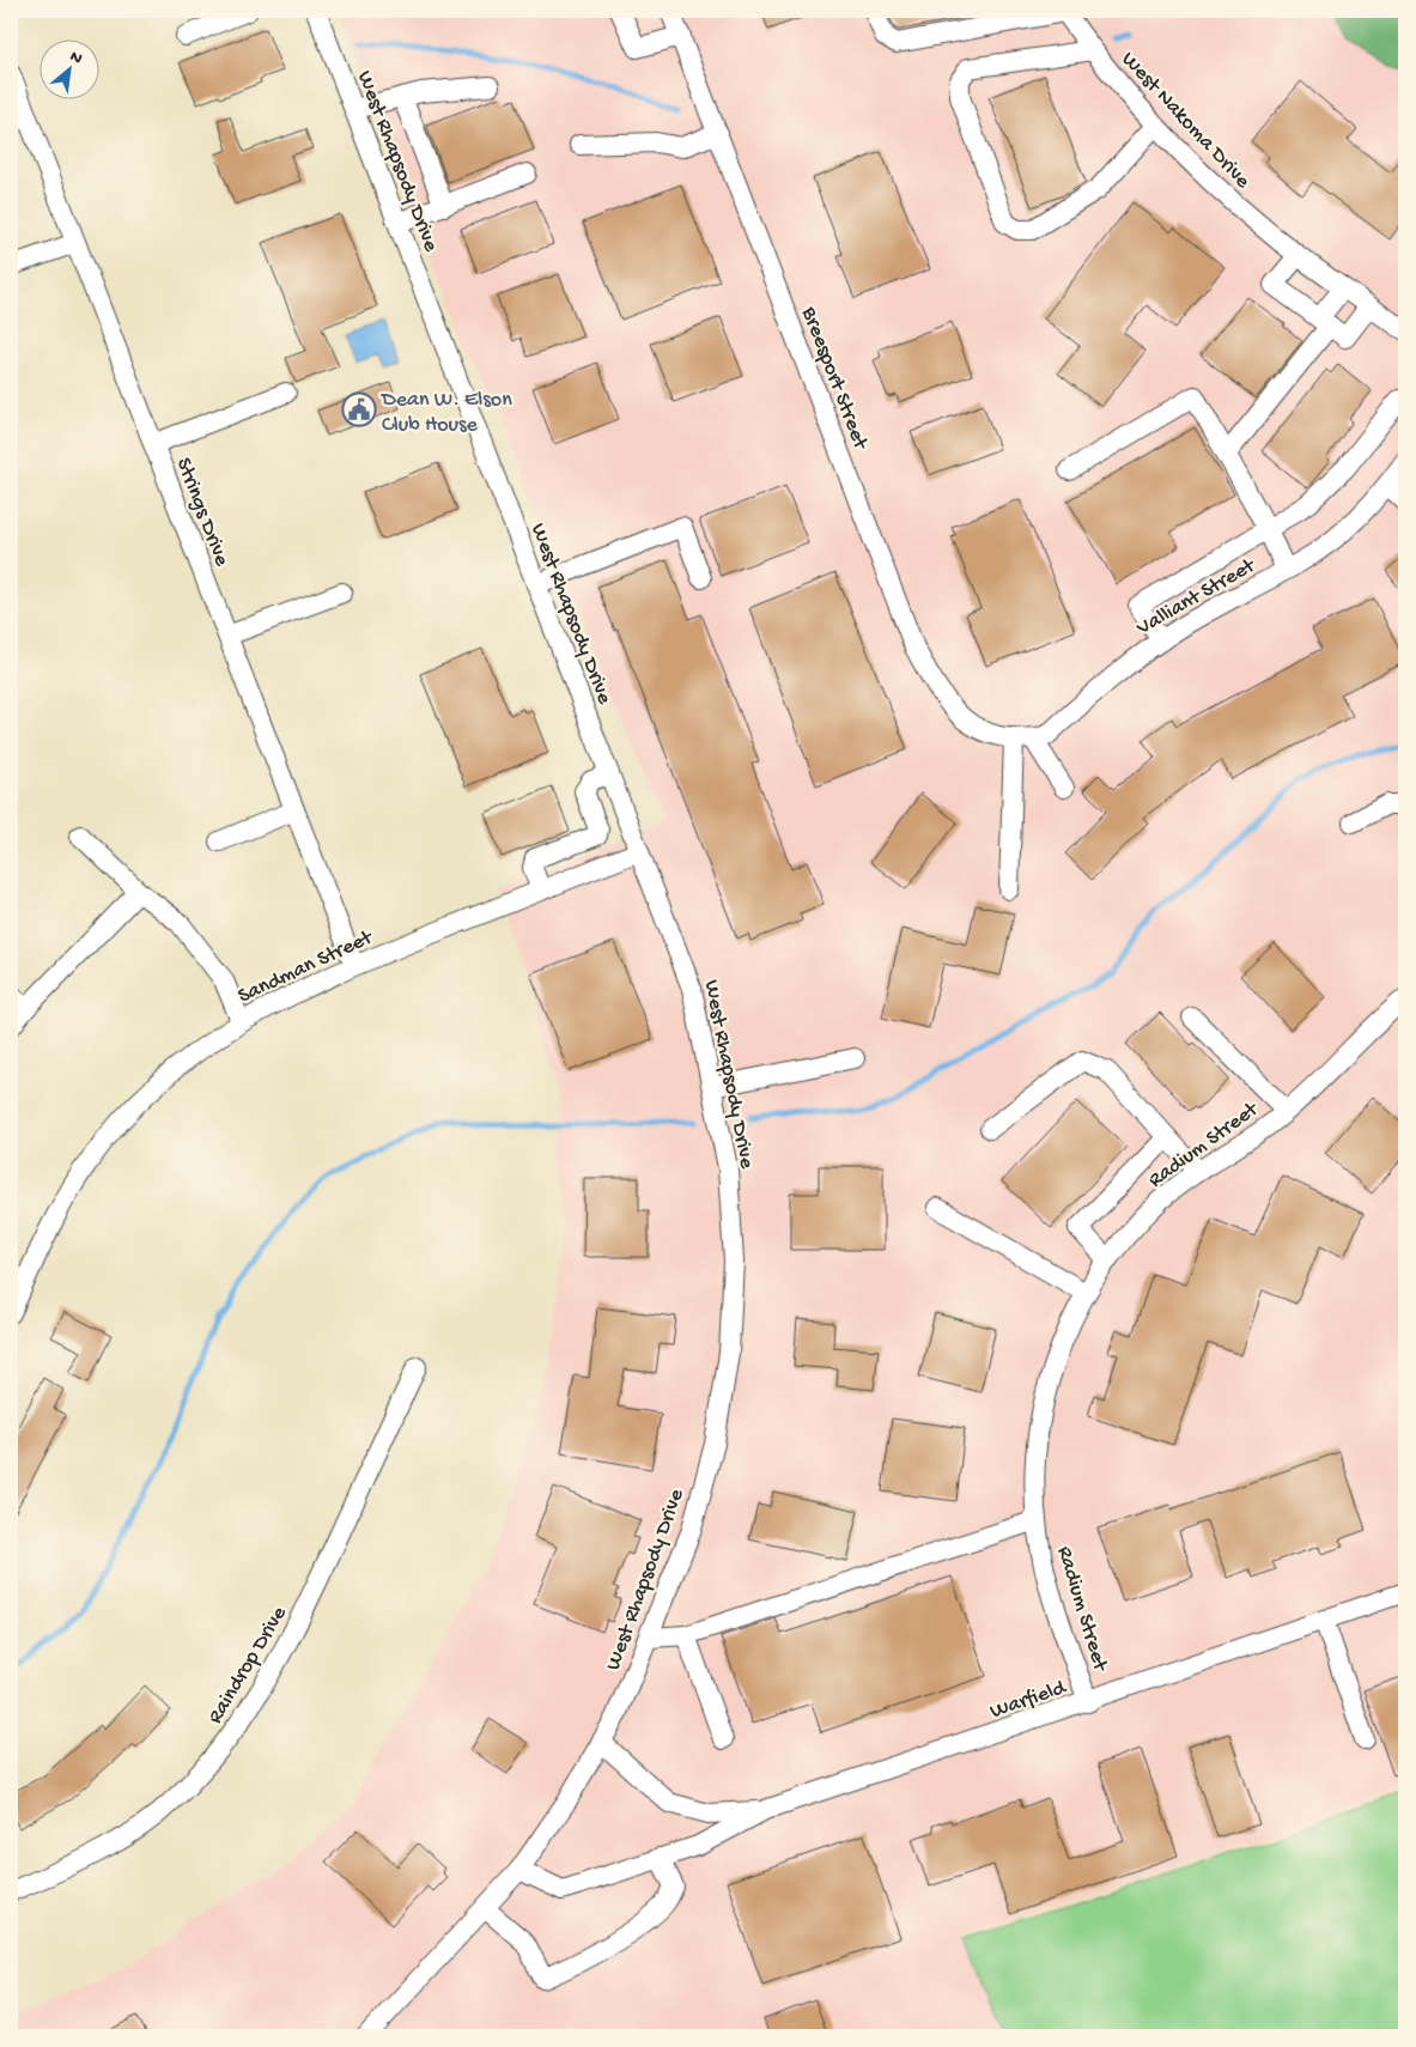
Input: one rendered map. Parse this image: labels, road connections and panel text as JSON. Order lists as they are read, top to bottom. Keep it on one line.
{"streets":{"street":["West Nakoma Drive","West Rhapsody Drive","Breesport Street","Strings Drive","Valliant Street","Sandman Street","Radium Street","Raindrop Drive","Warfield"]},"crossings":[["West Rhapsody Drive","Sandman Street"],["West Rhapsody Drive","Warfield"],["Breesport Street","Valliant Street"],["Strings Drive","Sandman Street"],["Radium Street","Warfield"]],"places":{"public building":["Dean W. Elson Club House"]},"north":"top right"}
